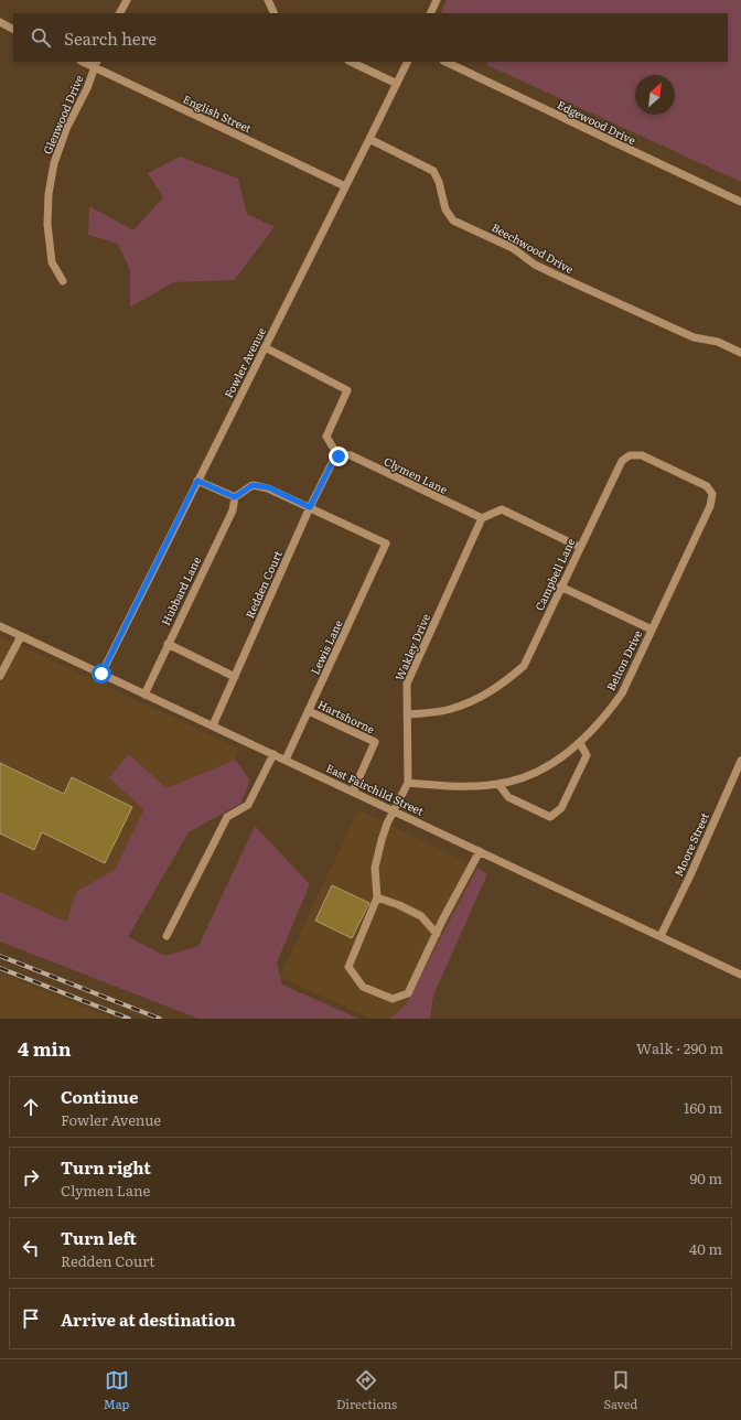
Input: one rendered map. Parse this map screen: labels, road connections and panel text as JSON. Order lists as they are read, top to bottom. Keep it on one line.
{"streets":{"street":["English Street","Glenwood Drive","Edgewood Drive","Beechwood Drive","Fowler Avenue","Clymen Lane","Campbell Lane","Redden Court","Hubbard Lane","Lewis Lane","Wakley Drive","Belton Drive","Hartshorne","East Fairchild Street","Moore Street"]},"crossings":[["English Street","Glenwood Drive"],["English Street","Fowler Avenue"],["Beechwood Drive","Fowler Avenue"],["Fowler Avenue","East Fairchild Street"],["Clymen Lane","Redden Court"],["Clymen Lane","Wakley Drive"],["Campbell Lane","Wakley Drive"],["Campbell Lane","Belton Drive"],["Redden Court","Lewis Lane"],["Redden Court","East Fairchild Street"],["Hubbard Lane","East Fairchild Street"],["Lewis Lane","Hartshorne"],["Lewis Lane","East Fairchild Street"],["Wakley Drive","Belton Drive"],["Wakley Drive","East Fairchild Street"],["Hartshorne","East Fairchild Street"],["East Fairchild Street","Moore Street"]],"north":"top right","page":{"search":"Search here","heading":["4 min","Walk · 290 m"],"list":[["Continue","Fowler Avenue","160 m"],["Turn right","Clymen Lane","90 m"],["Turn left","Redden Court","40 m"],"Arrive at destination"],"nav":["Map","Directions","Saved"]}}
